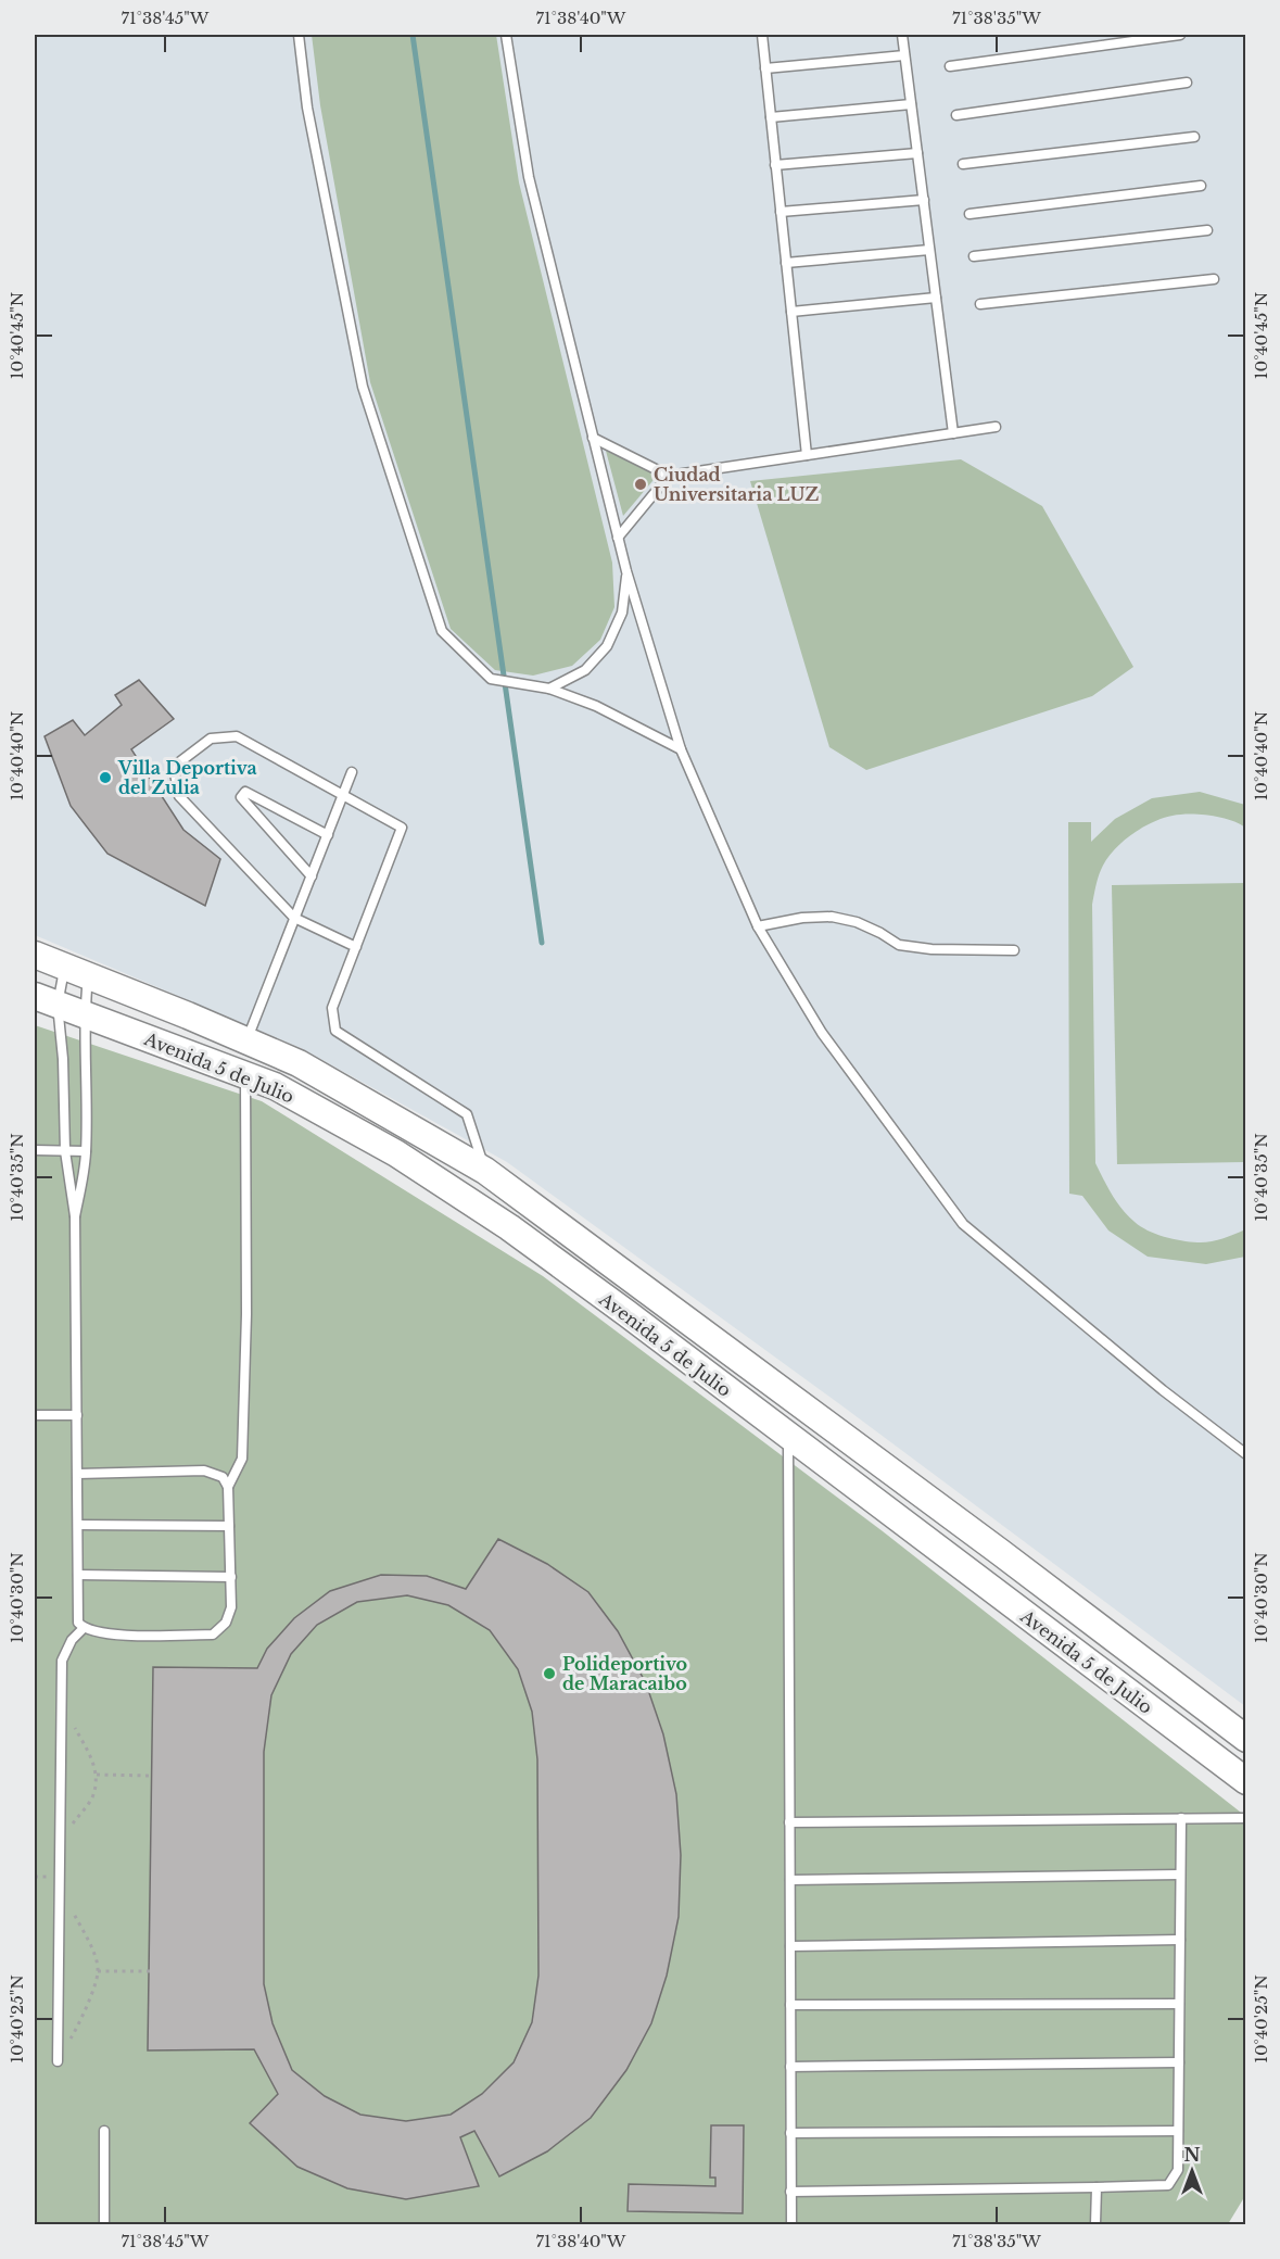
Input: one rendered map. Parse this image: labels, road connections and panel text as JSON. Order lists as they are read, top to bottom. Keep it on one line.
{"streets":{"main road":["Avenida 5 de Julio"]},"places":["Ciudad Universitaria LUZ","Villa Deportiva del Zulia","Polideportivo de Maracaibo"],"north":"top","coordinates":["71°38'45\"W","71°38'40\"W","71°38'35\"W","10°40'45\"N","10°40'40\"N","10°40'35\"N","10°40'30\"N","10°40'25\"N"]}
